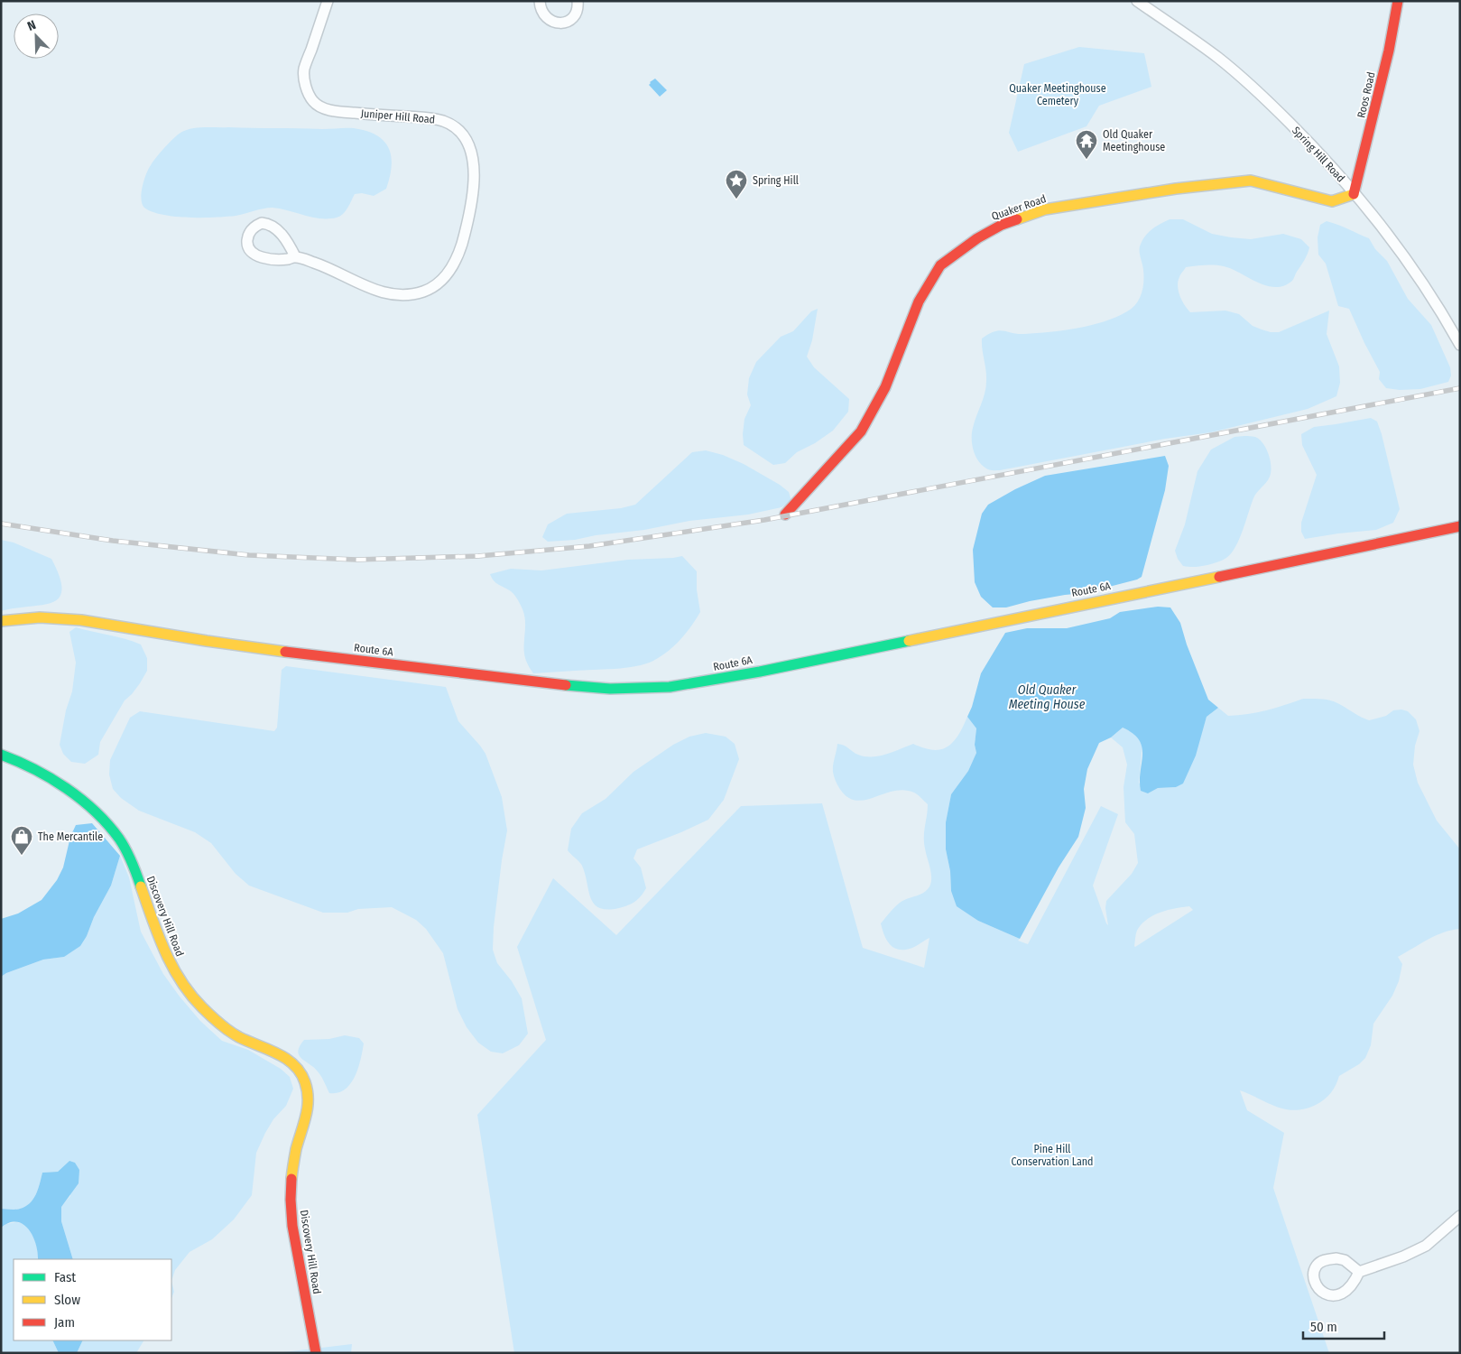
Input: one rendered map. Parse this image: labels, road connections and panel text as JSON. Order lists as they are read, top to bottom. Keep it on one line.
{"streets":{"street":["Roos Road","Juniper Hill Road","Spring Hill Road","Quaker Road","Route 6A","Discovery Hill Road"]},"crossings":[["Roos Road","Spring Hill Road"],["Roos Road","Quaker Road"],["Spring Hill Road","Quaker Road"]],"water":["Old Quaker Meeting House"],"parks":["Quaker Meetinghouse Cemetery","Pine Hill Conservation Land"],"places":{"temple":["Old Quaker Meetinghouse"],"place":["Spring Hill"],"shop":["The Mercantile"]},"legend":["Fast","Slow","Jam"],"scale_bar":"50 m","north":"top left"}
